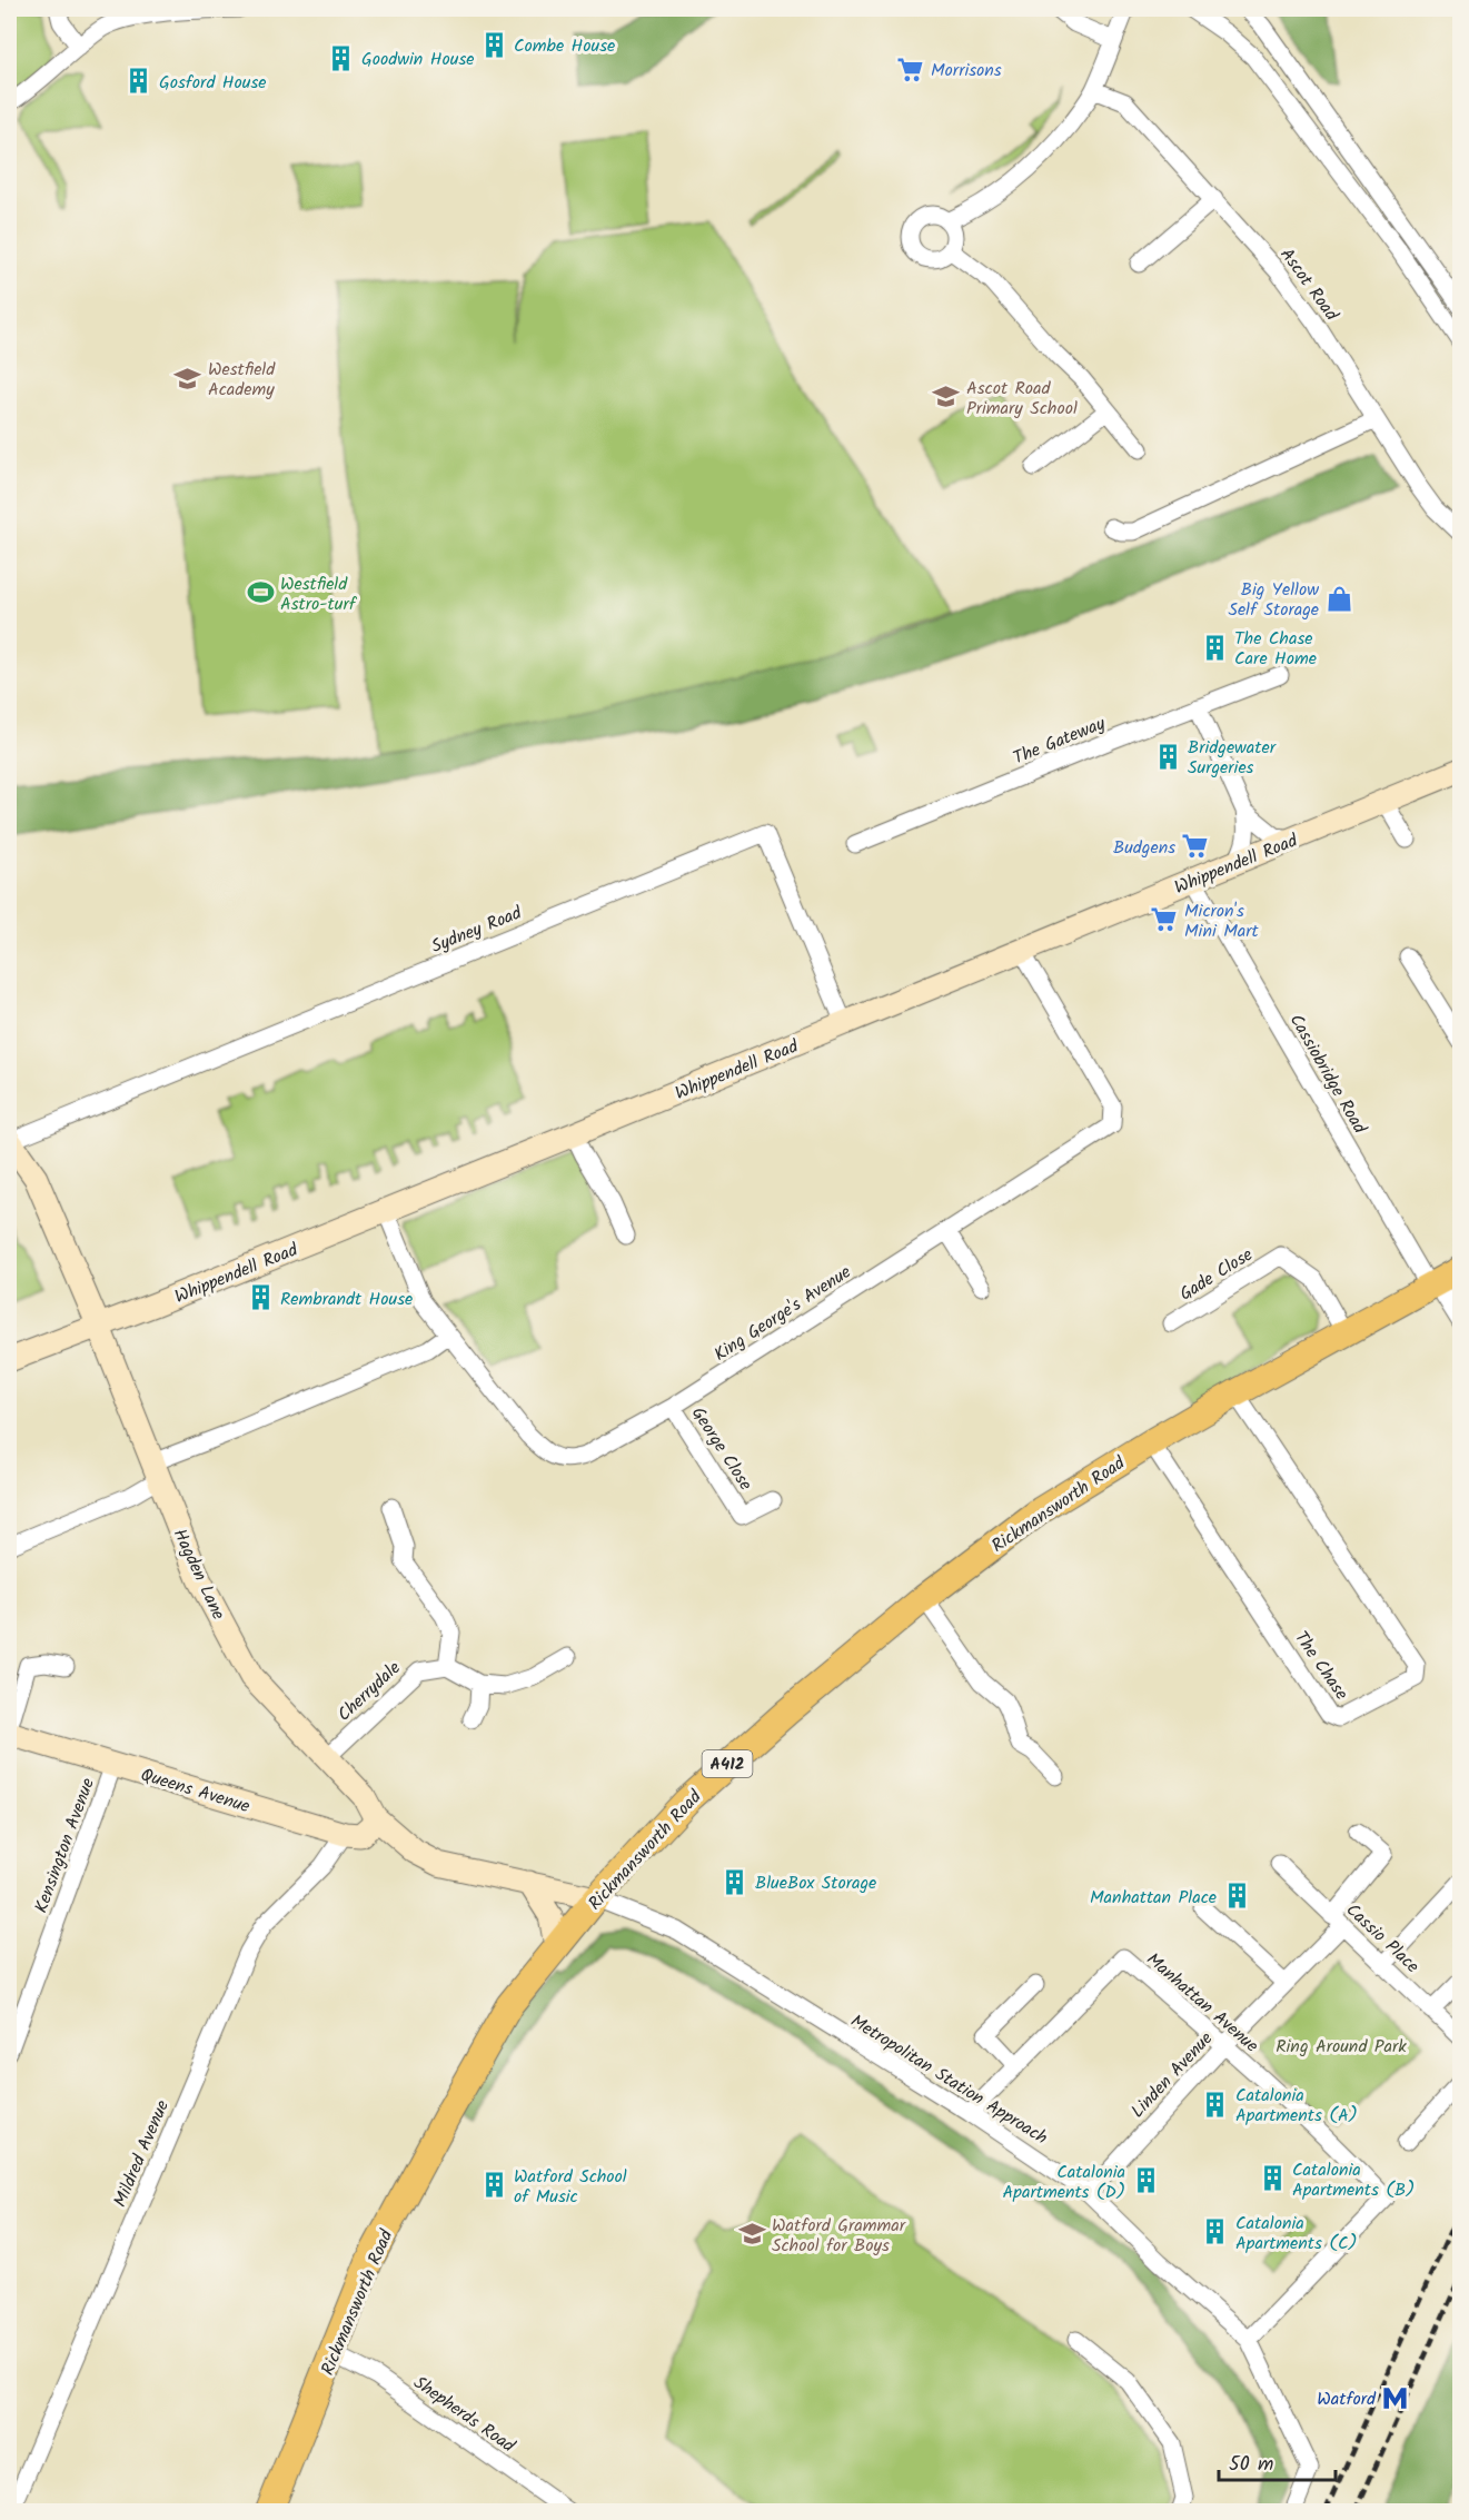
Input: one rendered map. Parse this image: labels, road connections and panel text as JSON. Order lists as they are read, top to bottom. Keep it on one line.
{"streets":{"main road":["Rickmansworth Road","A412"],"street":["Ascot Road","The Gateway","Whippendell Road","Sydney Road","Cassiobridge Road","Gade Close","King George's Avenue","George Close","Hagden Lane","The Chase","Cherrydale","Queens Avenue","Kensington Avenue","Cassio Place","Manhattan Avenue","Linden Avenue","Metropolitan Station Approach","Mildred Avenue","Shepherds Road"]},"crossings":[["Whippendell Road","Sydney Road"],["Whippendell Road","Cassiobridge Road"],["Whippendell Road","King George's Avenue"],["Whippendell Road","Hagden Lane"],["Sydney Road","Hagden Lane"],["Cassiobridge Road","Rickmansworth Road"],["Gade Close","Rickmansworth Road"],["King George's Avenue","George Close"],["Rickmansworth Road","Hagden Lane"],["Rickmansworth Road","The Chase"],["Rickmansworth Road","Metropolitan Station Approach"],["Rickmansworth Road","Shepherds Road"],["Hagden Lane","Cherrydale"],["Hagden Lane","Metropolitan Station Approach"],["Queens Avenue","Kensington Avenue"],["Queens Avenue","Mildred Avenue"],["Cassio Place","Linden Avenue"],["Manhattan Avenue","Linden Avenue"],["Manhattan Avenue","Metropolitan Station Approach"],["Linden Avenue","Metropolitan Station Approach"]],"parks":["Ring Around Park"],"places":{"building":["Combe House","Goodwin House","Gosford House","The Chase Care Home","Bridgewater Surgeries","Rembrandt House","BlueBox Storage","Manhattan Place","Catalonia Apartments (A)","Catalonia Apartments (B)","Catalonia Apartments (D)","Watford School of Music","Catalonia Apartments (C)"],"supermarket":["Morrisons","Budgens","Micron's Mini Mart"],"school or university":["Westfield Academy","Ascot Road Primary School","Watford Grammar School for Boys"],"sports":["Westfield Astro-turf"],"shop":["Big Yellow Self Storage"],"metro station":["Watford"]},"scale_bar":"50 m"}
